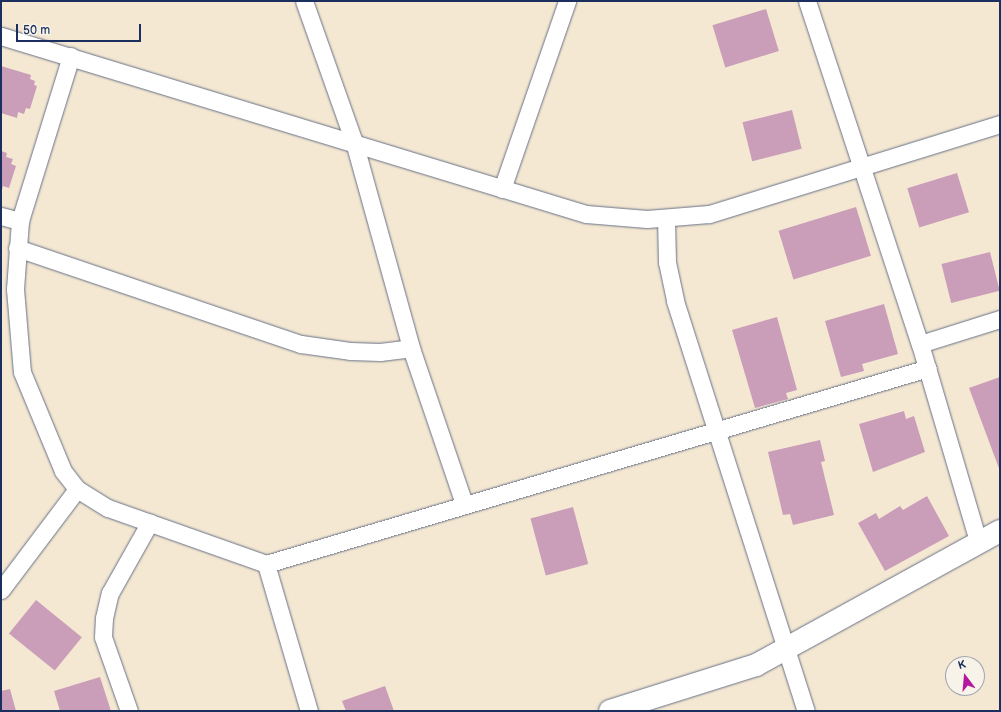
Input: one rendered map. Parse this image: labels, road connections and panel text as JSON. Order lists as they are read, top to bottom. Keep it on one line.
{"scale_bar":"50 m","north":"top"}
